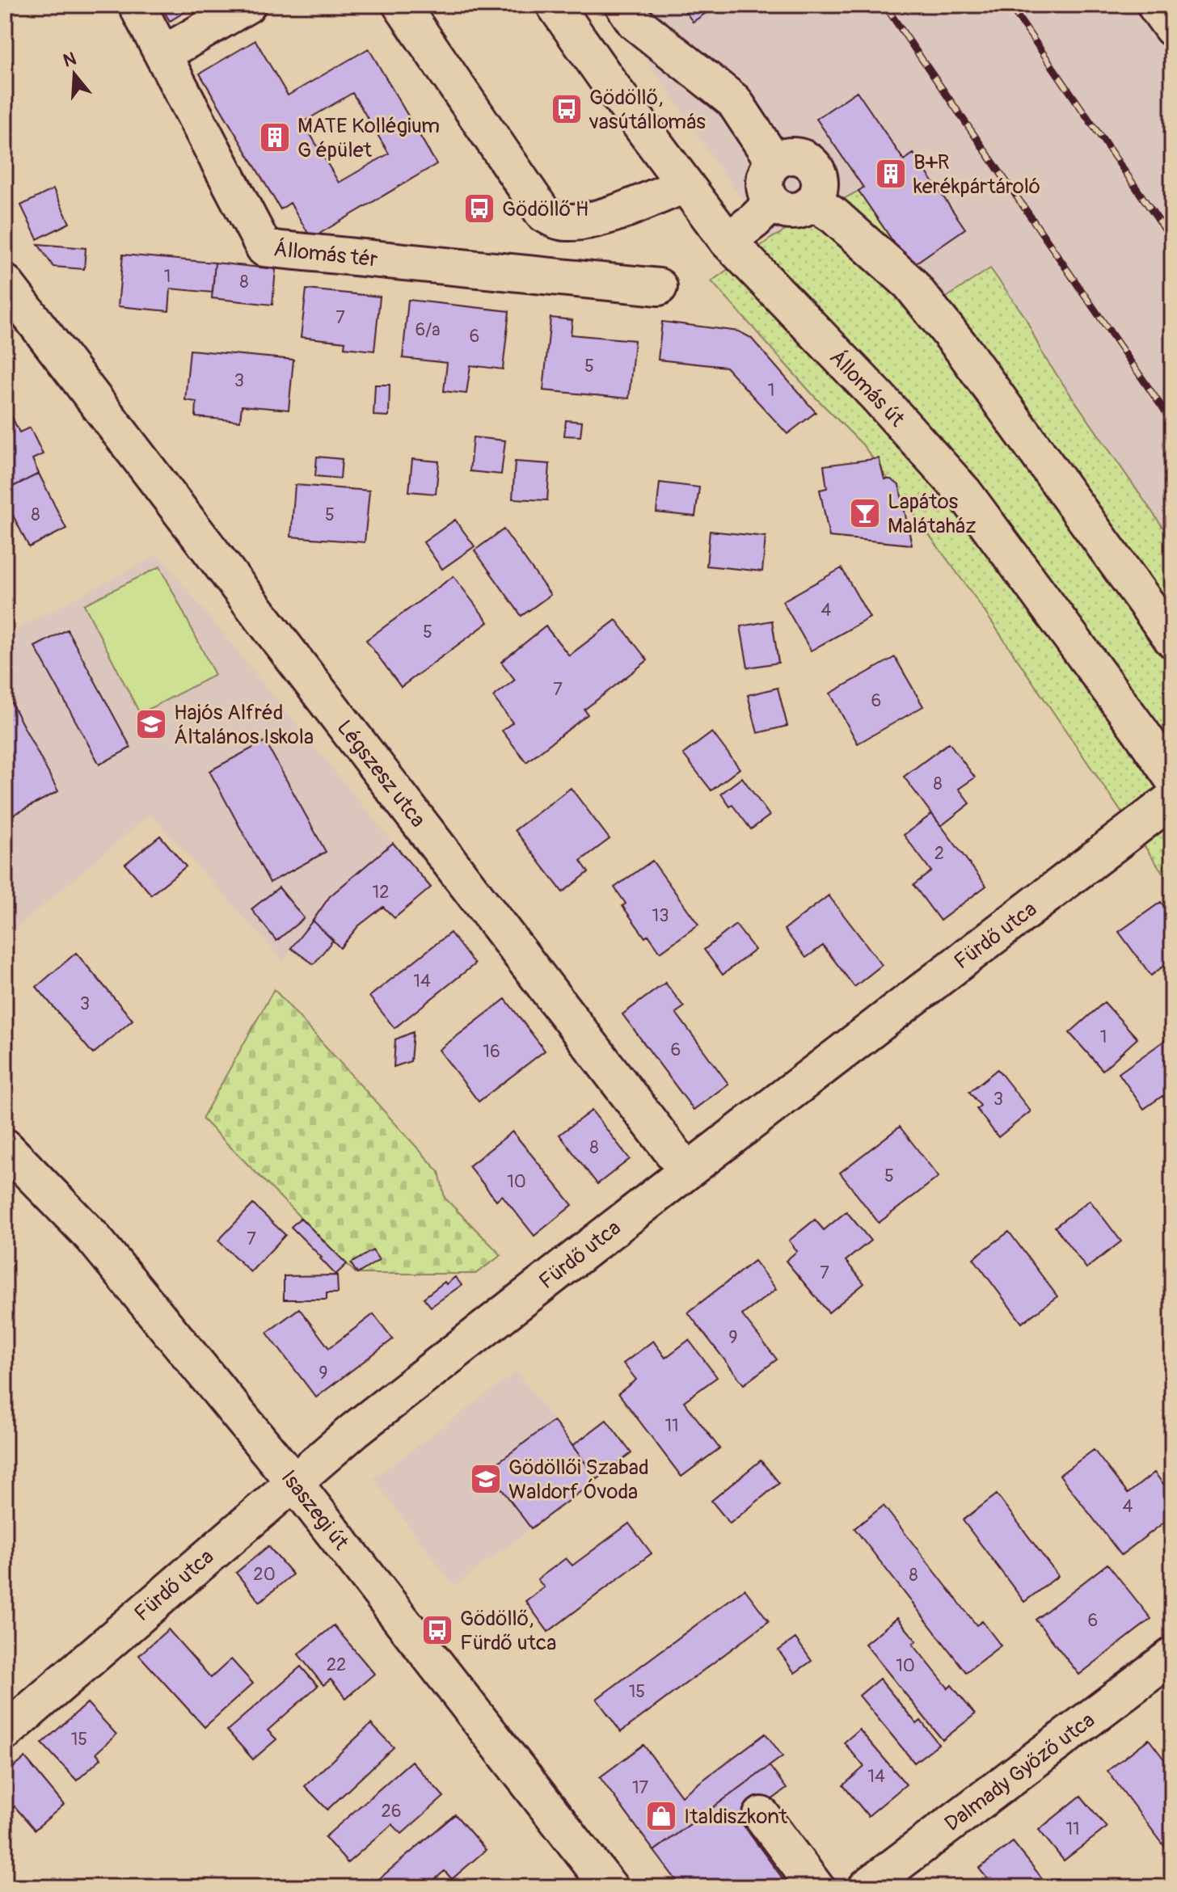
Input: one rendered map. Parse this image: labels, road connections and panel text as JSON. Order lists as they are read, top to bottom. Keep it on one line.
{"streets":{"street":["Állomás tér","Állomás út","Légszesz utca","Fürdő utca","Isaszegi út","Dalmady Győző utca"]},"crossings":[["Légszesz utca","Fürdő utca"],["Fürdő utca","Isaszegi út"]],"places":{"bus stop":["Gödöllő, vasútállomás","Gödöllő H","Gödöllő, Fürdő utca"],"building":["MATE Kollégium G épület","B+R kerékpártároló"],"bar":["Lapátos Malátaház"],"school or university":["Hajós Alfréd Általános Iskola","Gödöllői Szabad Waldorf Óvoda"],"shop":["Italdiszkont"]},"house_numbers":["1","8","7","6/a","6","5","3","1","8","5","4","5","7","6","8","2","12","13","14","3","1","6","16","3","8","5","10","7","7","9","9","11","4","20","8","6","22","10","15","15","14","17","26","11"],"north":"top"}
